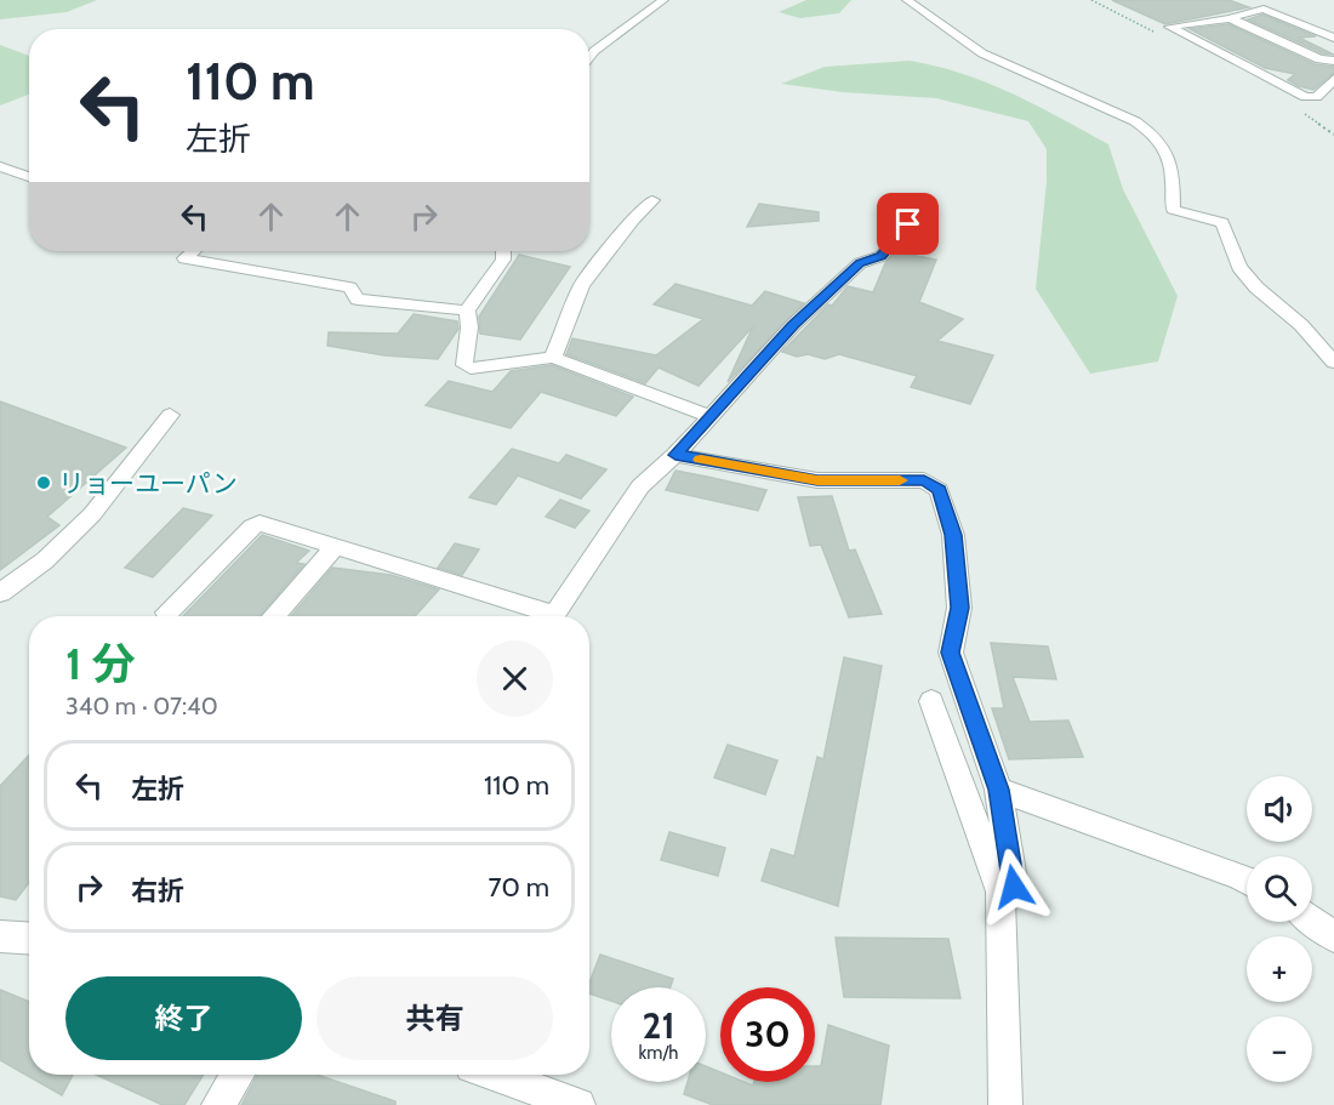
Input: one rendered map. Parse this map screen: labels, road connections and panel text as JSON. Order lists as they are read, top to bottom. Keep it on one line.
{"places":["リョーユーパン"],"page":{"turn":["110 m","左折"],"heading":["1 分","340 m · 07:40"],"list":[{"name":"左折","value":"110 m"},{"name":"右折","value":"70 m"}],"map_buttons":["+","−"],"buttons":["終了","共有"],"speed":"21 km/h","limit":"30"}}
